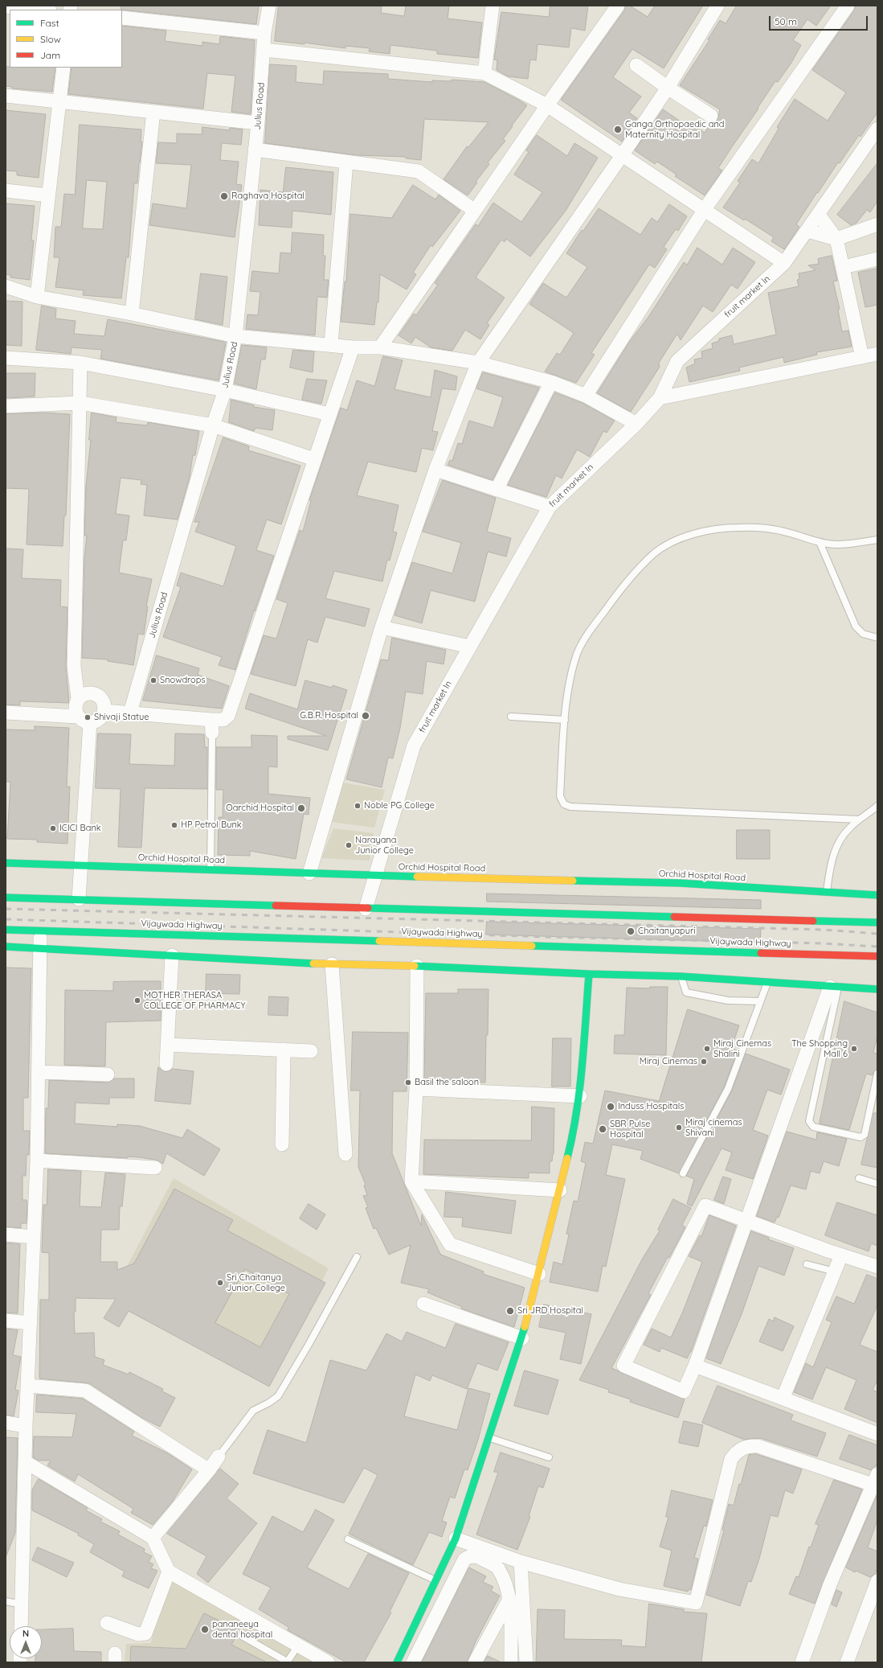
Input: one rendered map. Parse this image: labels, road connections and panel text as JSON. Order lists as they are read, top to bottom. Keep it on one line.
{"streets":{"main road":["Orchid Hospital Road","Vijaywada Highway"],"street":["Julius Road","fruit market ln"]},"crossings":[["fruit market ln","Orchid Hospital Road"]],"places":["Ganga Orthopaedic and Maternity Hospital","Raghava Hospital","Snowdrops","G.B.R. Hospital","Shivaji Statue","Noble PG College","Oarchid Hospital","HP Petrol Bunk","ICICI Bank","Narayana Junior College","Chaitanyapuri","MOTHER THERASA COLLEGE OF PHARMACY","Miraj Cinemas Shalini","The Shopping Mall 6","Miraj Cinemas","Basil the saloon","Induss Hospitals","Miraj cinemas Shivani","SBR Pulse Hospital","Sri Chaitanya Junior College","Sri JRD Hospital","pananeeya dental hospital"],"legend":["Fast","Slow","Jam"],"scale_bar":"50 m","north":"top"}
